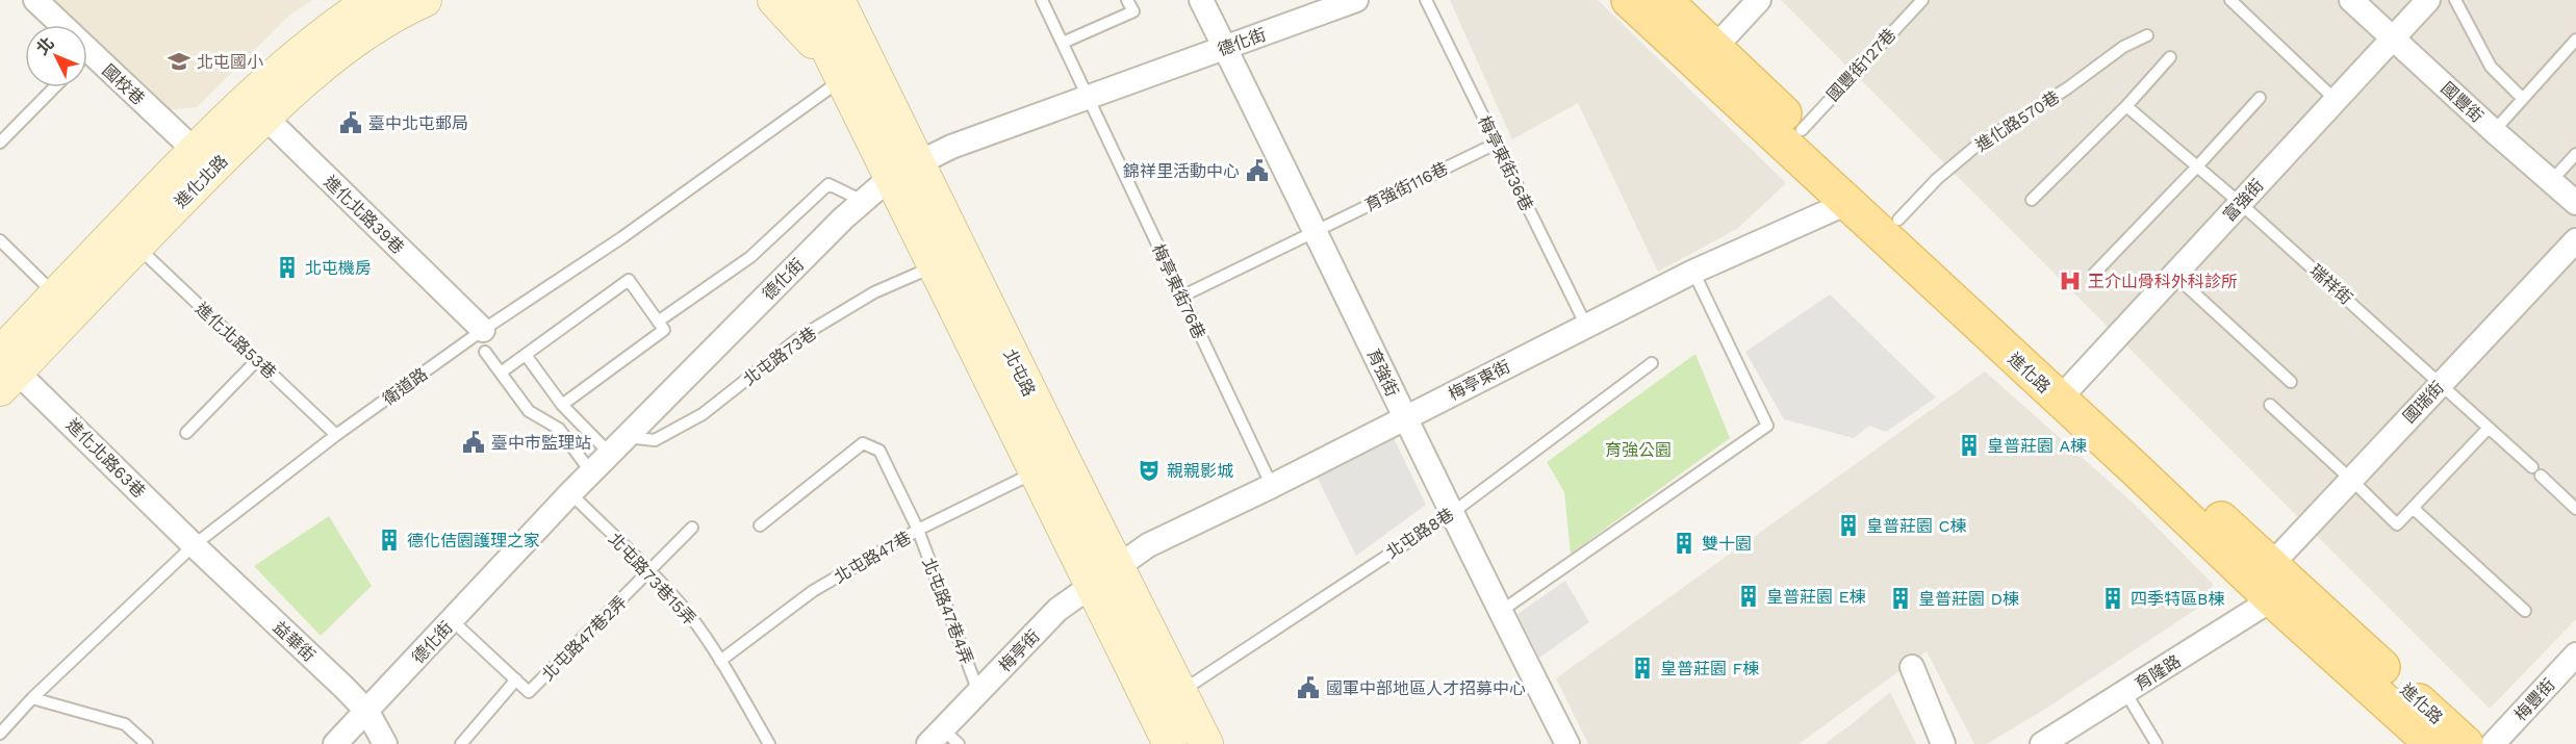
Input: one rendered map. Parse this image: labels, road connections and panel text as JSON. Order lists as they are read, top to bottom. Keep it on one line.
{"streets":{"main road":["進化北路","北屯路","進化路"],"street":["德化街","國校巷","國豐街","富強街","進化北路39巷","育強街","梅亭東街","國瑞街","進化北路63巷","益華街","梅亭街","育隆路","梅豐街"],"lane":["國豐街127巷","進化路570巷","梅亭東街36巷","育強街116巷","瑞祥街","梅亭東街76巷","進化北路53巷","北屯路73巷","衛道路","北屯路8巷","北屯路47巷","北屯路73巷15弄","北屯路47巷4弄","北屯路47巷2弄"]},"crossings":[["德化街","梅亭東街76巷"],["德化街","北屯路73巷"],["德化街","北屯路"],["德化街","育強街"],["德化街","北屯路73巷15弄"],["德化街","北屯路47巷2弄"],["德化街","益華街"],["國豐街127巷","進化路"],["國校巷","進化北路"],["國豐街","富強街"],["進化路570巷","進化路"],["梅亭東街36巷","育強街116巷"],["梅亭東街36巷","梅亭東街"],["進化北路","進化北路39巷"],["進化北路","進化北路53巷"],["進化北路","進化北路63巷"],["育強街116巷","梅亭東街76巷"],["育強街116巷","育強街"],["富強街","瑞祥街"],["富強街","進化路"],["進化北路39巷","衛道路"],["瑞祥街","國瑞街"],["梅亭東街76巷","梅亭東街"],["進化北路53巷","衛道路"],["北屯路73巷","北屯路"],["北屯路","梅亭東街"],["北屯路","衛道路"],["北屯路","北屯路8巷"],["北屯路","北屯路47巷"],["北屯路","梅亭街"],["育強街","梅亭東街"],["育強街","北屯路8巷"],["進化路","梅亭東街"],["進化路","國瑞街"],["進化路","育隆路"],["梅亭東街","梅亭街"],["衛道路","進化北路63巷"],["衛道路","益華街"],["進化北路63巷","益華街"],["北屯路47巷","北屯路73巷15弄"],["北屯路47巷","北屯路47巷4弄"],["北屯路73巷15弄","北屯路47巷2弄"],["北屯路47巷4弄","梅亭街"]],"parks":["育強公園"],"places":{"school or university":["北屯國小"],"public building":["臺中北屯郵局","錦祥里活動中心","臺中市監理站","國軍中部地區人才招募中心"],"building":["北屯機房","皇普莊園 A棟","皇普莊園 C棟","德化佶園護理之家","雙十園","皇普莊園 E棟","皇普莊園 D棟","四季特區B棟","皇普莊園 F棟"],"hospital":["王介山骨科外科診所"],"theatre":["親親影城"]},"north":"top left"}
